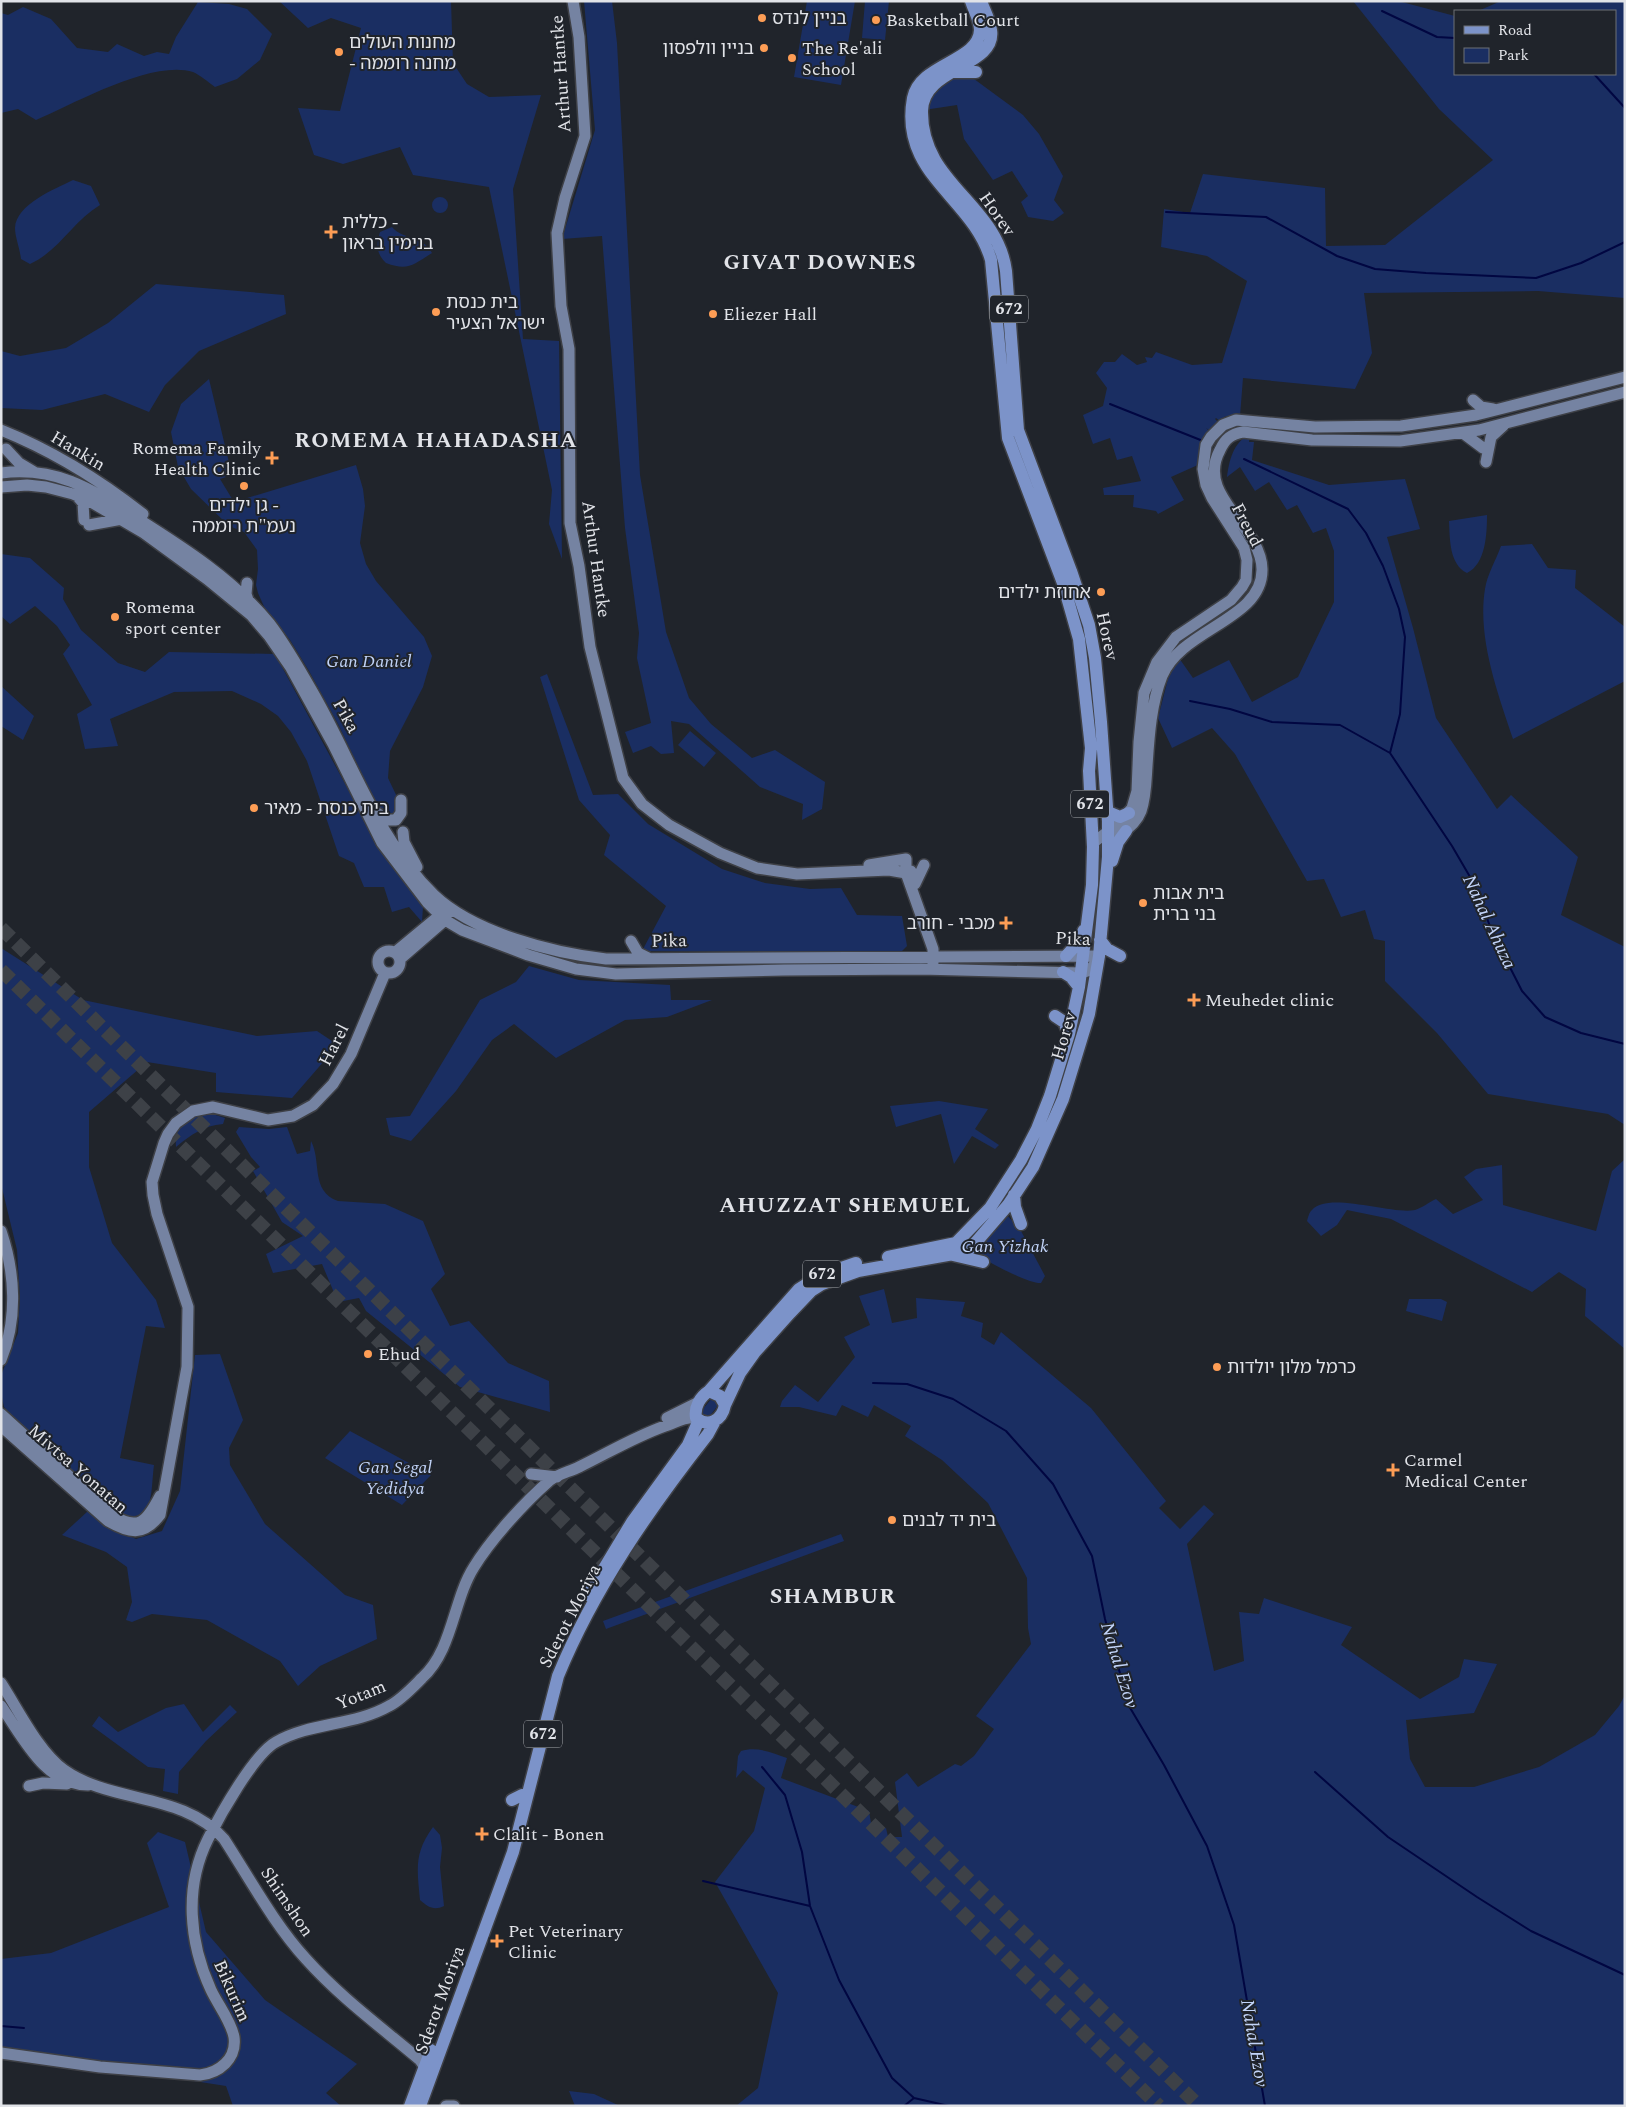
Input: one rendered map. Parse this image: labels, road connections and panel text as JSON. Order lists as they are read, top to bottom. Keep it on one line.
{"streets":{"main road":["Arthur Hantke","Horev","672","Hankin","Freud","Pika","Harel","Mivtsa Yonatan","Sderot Moriya","Yotam","Shimshon","Bikurim"]},"crossings":[["Horev","672"],["Horev","Freud"],["Horev","Pika"],["Horev","Sderot Moriya"],["Horev","Yotam"],["672","Sderot Moriya"],["672","Yotam"],["Hankin","Pika"],["Harel","Mivtsa Yonatan"],["Sderot Moriya","Yotam"],["Sderot Moriya","Shimshon"],["Yotam","Shimshon"],["Yotam","Bikurim"],["Shimshon","Bikurim"]],"districts":["GIVAT DOWNES","ROMEMA HAHADASHA","AHUZZAT SHEMUEL","SHAMBUR"],"water":["Nahal Ahuza","Nahal Ezov"],"parks":["Gan Daniel","Gan Yizhak","Gan Segal Yedidya"],"places":{"other":["בניין לנדס","Basketball Court","בניין וולפסון","מחנות העולים - מחנה רוממה","The Re'ali School","בית כנסת ישראל הצעיר","Eliezer Hall","גן ילדים - נעמ\"ת רוממה","אחוזת ילדים","Romema sport center","בית כנסת - מאיר","בית אבות בני ברית","Ehud","כרמל מלון יולדות","בית יד לבנים"],"health":["כללית - בנימין בראון","Romema Family Health Clinic","מכבי - חורב","Meuhedet clinic","Carmel Medical Center","Clalit - Bonen","Pet Veterinary Clinic"]},"legend":["Road","Park"]}
